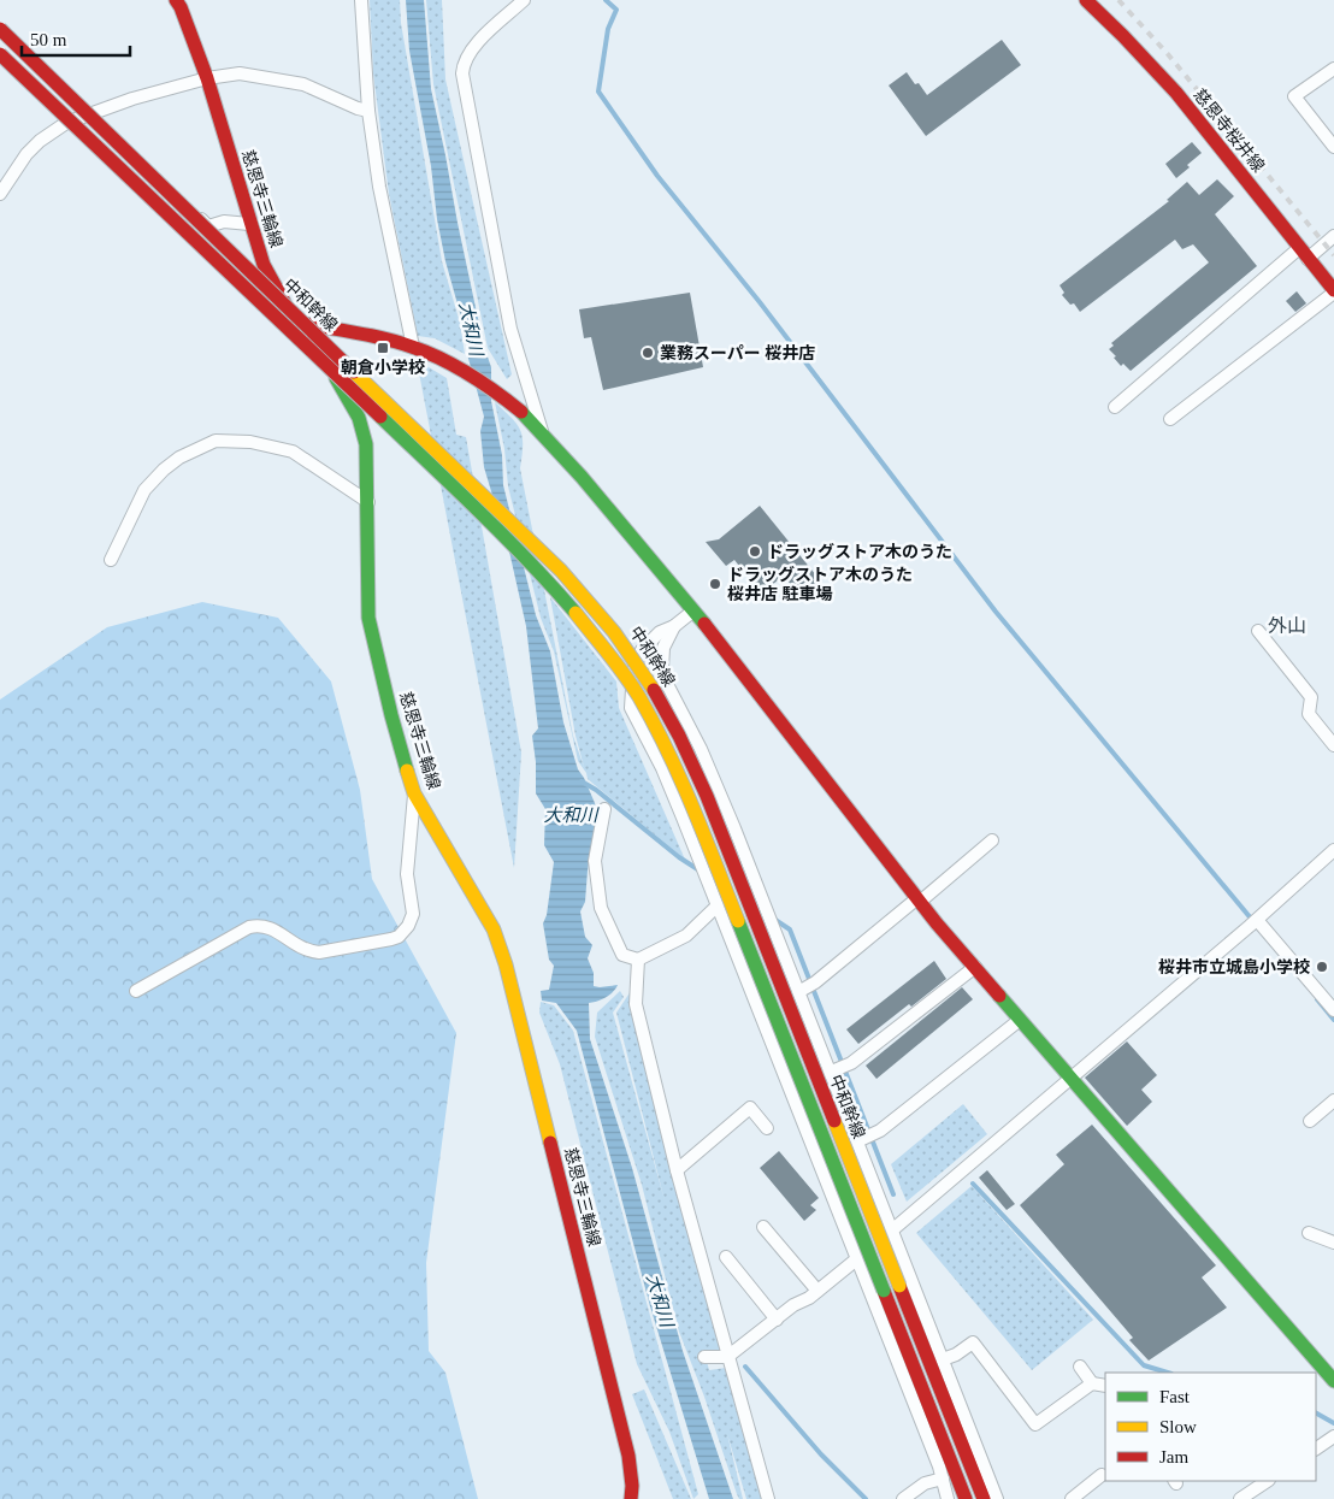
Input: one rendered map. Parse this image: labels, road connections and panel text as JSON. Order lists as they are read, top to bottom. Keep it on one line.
{"streets":{"main road":["慈恩寺桜井線","慈恩寺三輪線","中和幹線"]},"districts":["外山"],"water":["大和川"],"places":{"transit":["朝倉小学校"],"other":["業務スーパー 桜井店","ドラッグストア木のうた","ドラッグストア木のうた 桜井店 駐車場","桜井市立城島小学校"]},"legend":["Fast","Slow","Jam"],"scale_bar":"50 m"}
